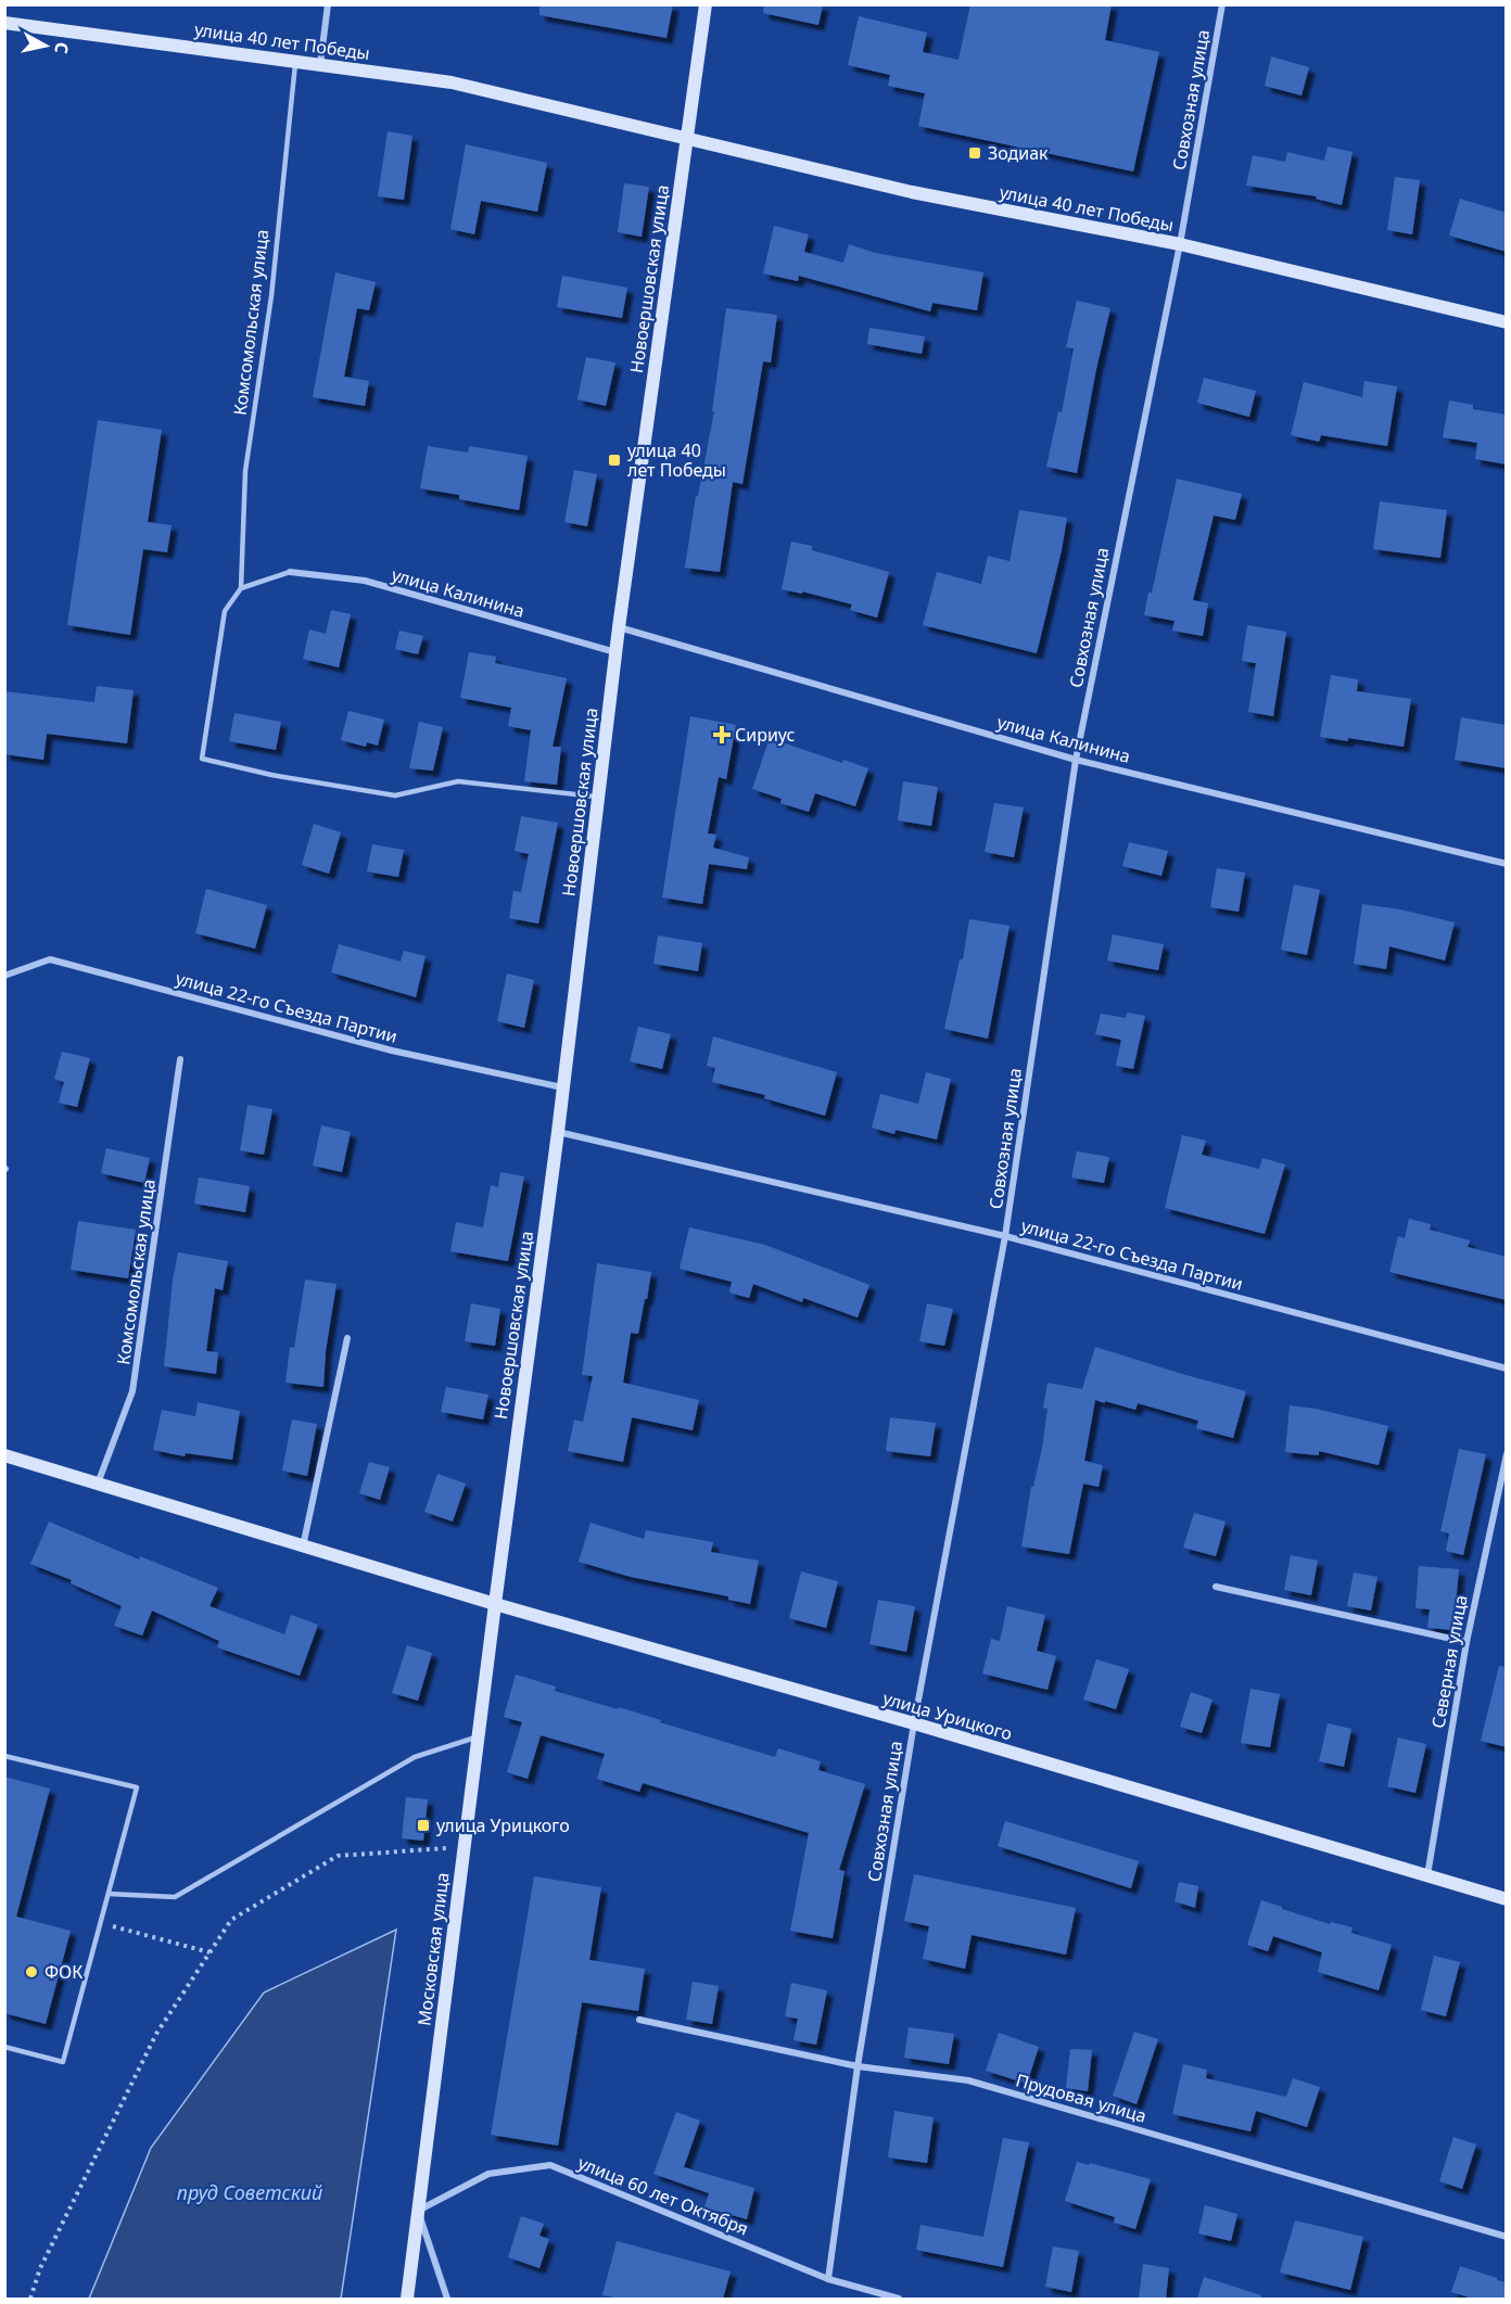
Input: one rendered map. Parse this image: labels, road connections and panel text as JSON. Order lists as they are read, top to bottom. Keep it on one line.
{"streets":{"main road":["улица 40 лет Победы","Новоершовская улица","улица Урицкого","Московская улица"],"street":["Совхозная улица","Комсомольская улица","улица Калинина","улица 22-го Съезда Партии","Северная улица","Прудовая улица","улица 60 лет Октября"]},"crossings":[["улица 40 лет Победы","Совхозная улица"],["улица 40 лет Победы","Новоершовская улица"],["улица 40 лет Победы","Комсомольская улица"],["Совхозная улица","улица Калинина"],["Совхозная улица","улица 22-го Съезда Партии"],["Совхозная улица","улица Урицкого"],["Совхозная улица","Прудовая улица"],["Совхозная улица","улица 60 лет Октября"],["Новоершовская улица","улица Калинина"],["Новоершовская улица","улица 22-го Съезда Партии"],["Новоершовская улица","улица Урицкого"],["Новоершовская улица","Московская улица"],["Комсомольская улица","улица Урицкого"],["Северная улица","улица Урицкого"],["улица Урицкого","Московская улица"],["Московская улица","улица 60 лет Октября"]],"water":["пруд Советский"],"places":{"transit":["Зодиак","улица 40 лет Победы","улица Урицкого"],"health":["Сириус"],"other":["ФОК"]},"north":"right"}
